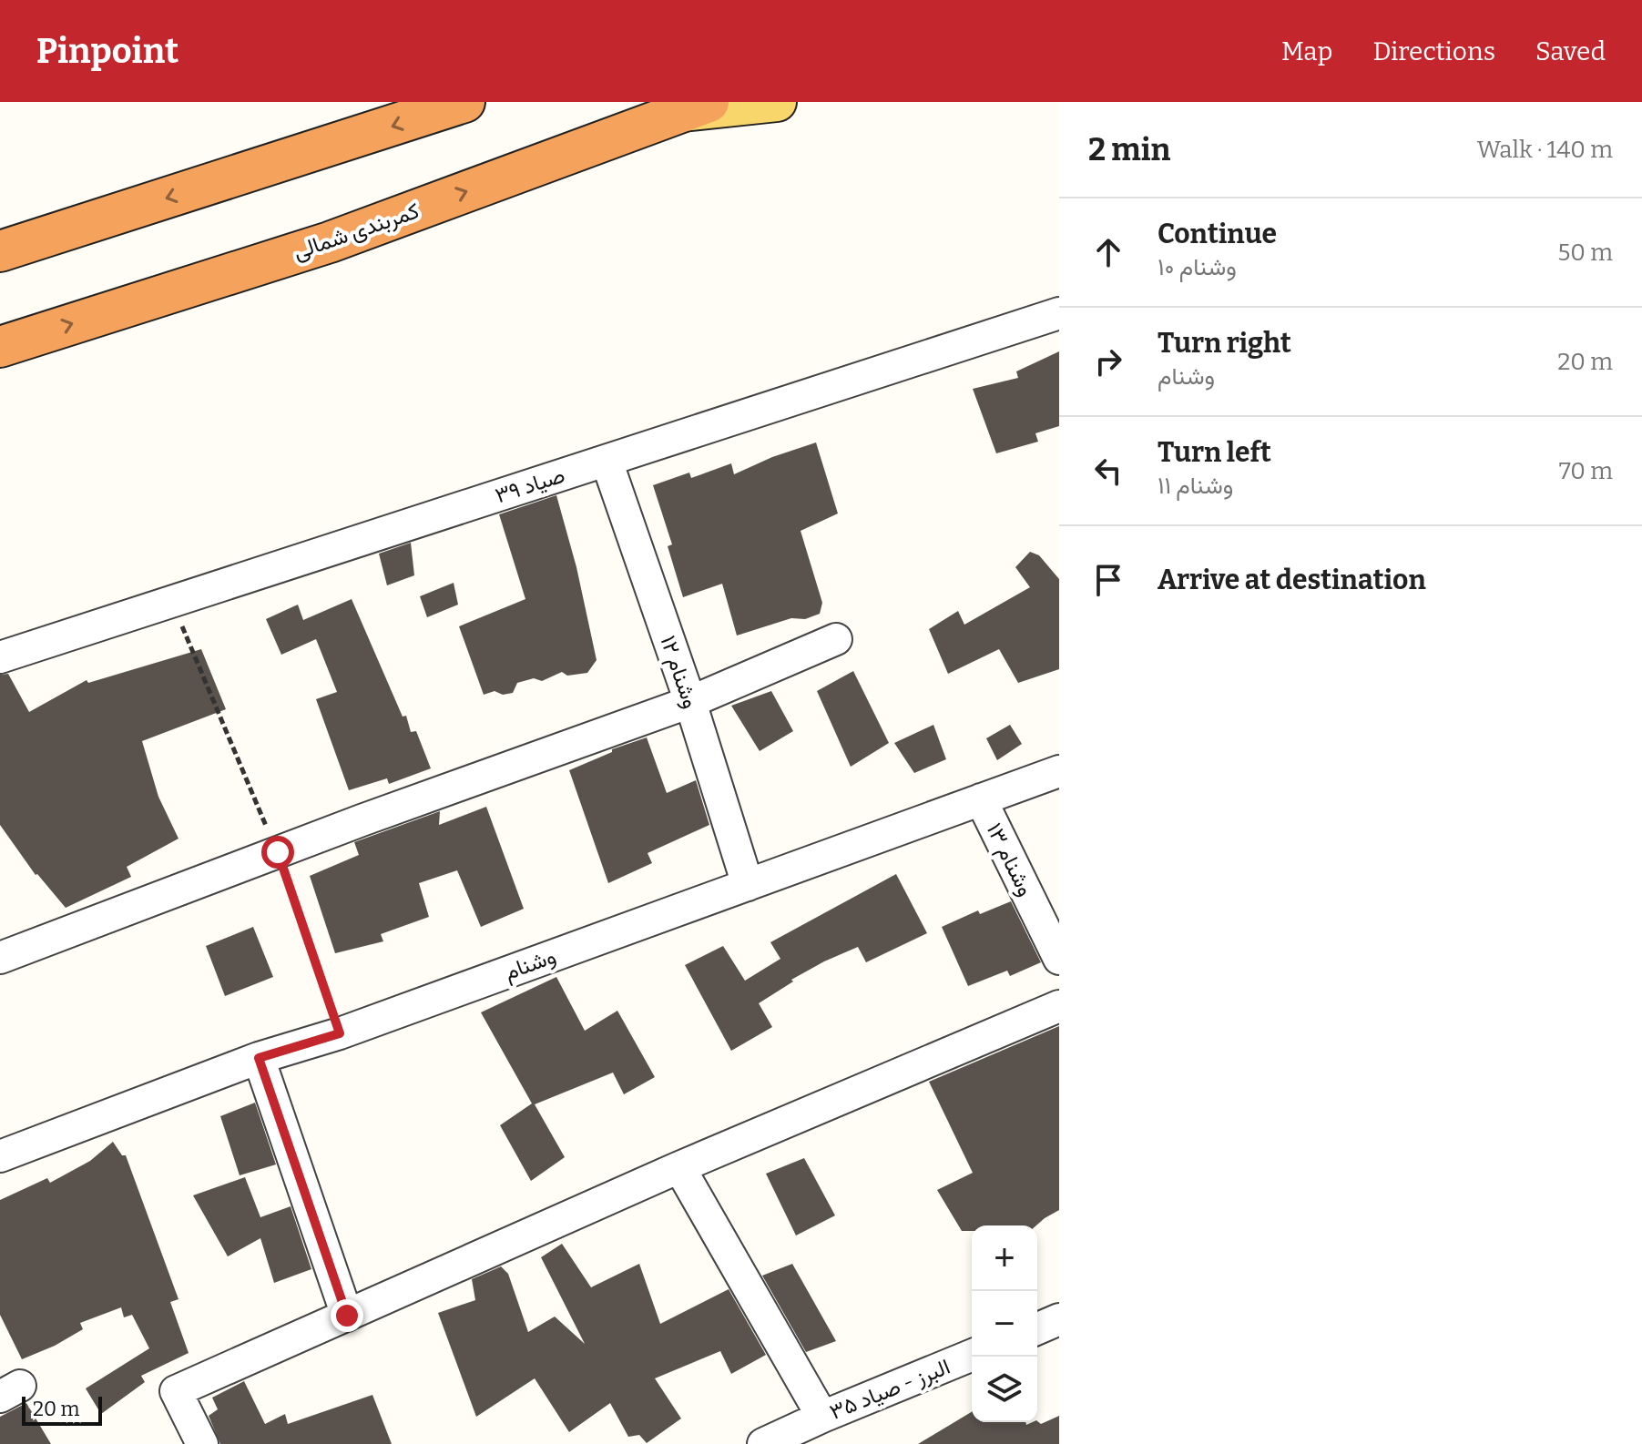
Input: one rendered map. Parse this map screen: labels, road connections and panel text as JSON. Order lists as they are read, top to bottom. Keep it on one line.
{"streets":{"highway":["کمربندی شمالی"],"street":["صیاد ۳۹","وشنام ۱۲","وشنام ۱۳","وشنام","البرز - صیاد ۳۵"]},"crossings":[["صیاد ۳۹","وشنام ۱۲"],["وشنام ۱۲","وشنام"],["وشنام ۱۳","وشنام"]],"scale_bar":"20 m","page":{"header":"Pinpoint","nav":["Map","Directions","Saved"],"heading":["2 min","Walk · 140 m"],"list":[["Continue","وشنام ۱۰","50 m"],["Turn right","وشنام","20 m"],["Turn left","وشنام ۱۱","70 m"],"Arrive at destination"],"map_buttons":["+","−"],"scale":"20 m"}}
